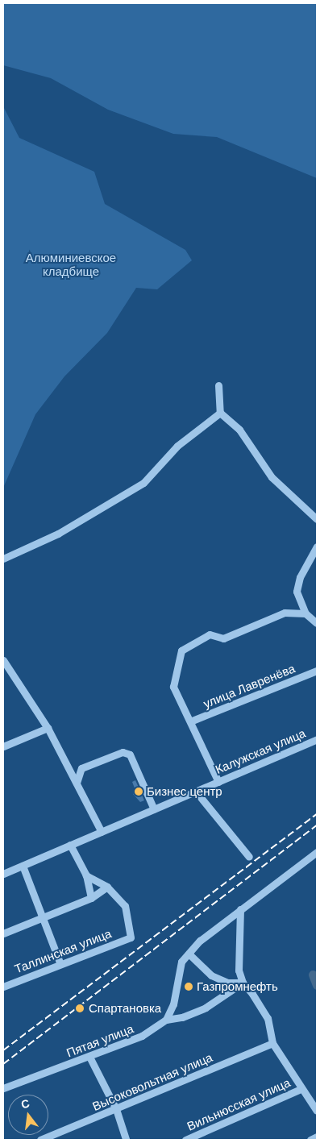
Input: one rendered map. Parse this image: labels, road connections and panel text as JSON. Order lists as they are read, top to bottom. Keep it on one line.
{"streets":{"street":["улица Лавренёва","Калужская улица","Таллинская улица","Пятая улица","Высоковольтная улица","Вильнюсская улица"]},"parks":["Алюминиевское кладбище"],"places":["Бизнес центр","Газпромнефть","Спартановка"],"north":"top"}
